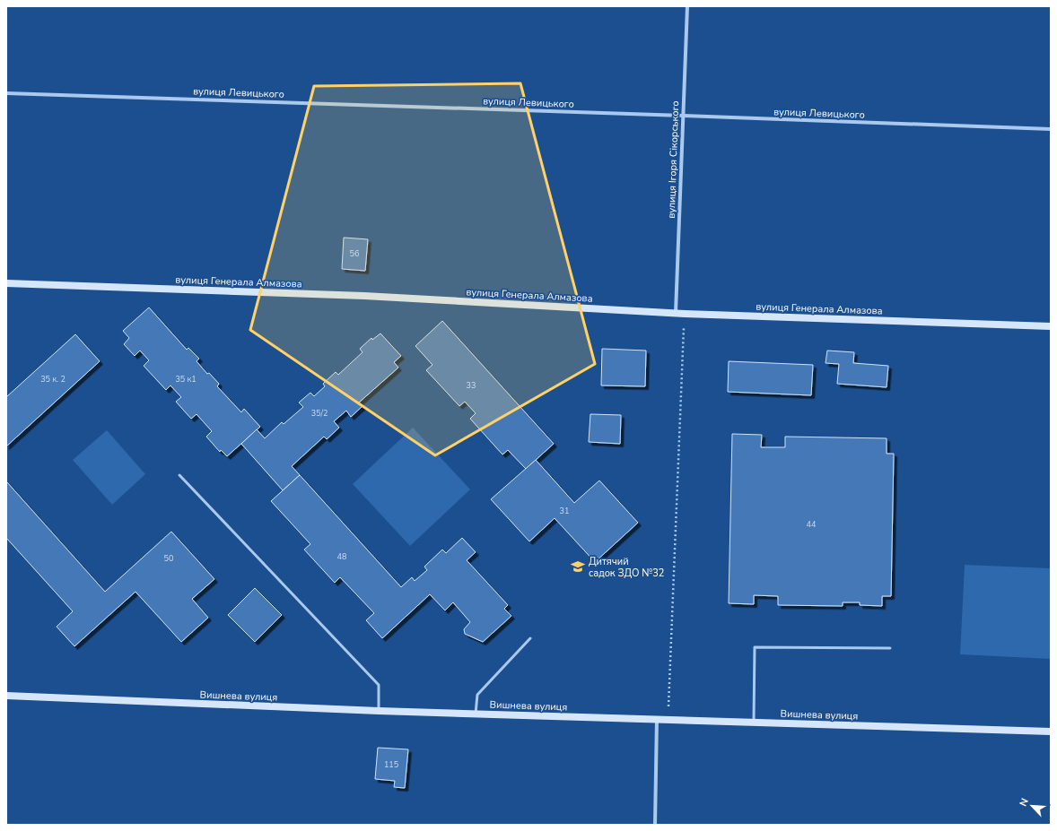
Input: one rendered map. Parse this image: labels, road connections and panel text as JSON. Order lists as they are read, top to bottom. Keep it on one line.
{"streets":{"street":["вулиця Левицького","вулиця Ігоря Сікорського","вулиця Генерала Алмазова","Вишнева вулиця"]},"crossings":[["вулиця Левицького","вулиця Ігоря Сікорського"],["вулиця Ігоря Сікорського","вулиця Генерала Алмазова"]],"places":{"school or university":["Дитячий садок ЗДО №32"]},"house_numbers":["56","35 к. 2","35 к1","33","35/2","31","44","48","50","115"],"north":"top left"}
